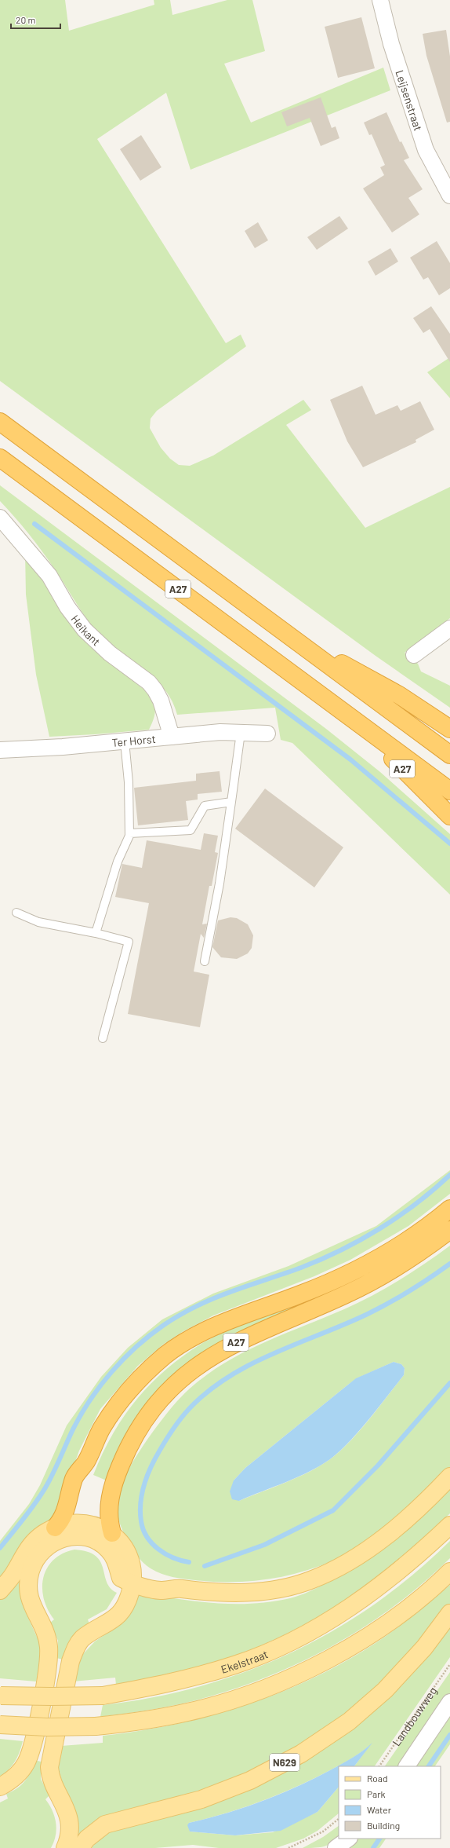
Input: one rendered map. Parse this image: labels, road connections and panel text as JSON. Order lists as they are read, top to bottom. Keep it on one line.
{"streets":{"highway":["A27"],"main road":["Ekelstraat","N629"],"street":["Leijsenstraat","Heikant","Ter Horst"],"path":["Landbouwweg"]},"crossings":[["Heikant","Ter Horst"]],"legend":["Road","Park","Water","Building"],"scale_bar":"20 m"}
